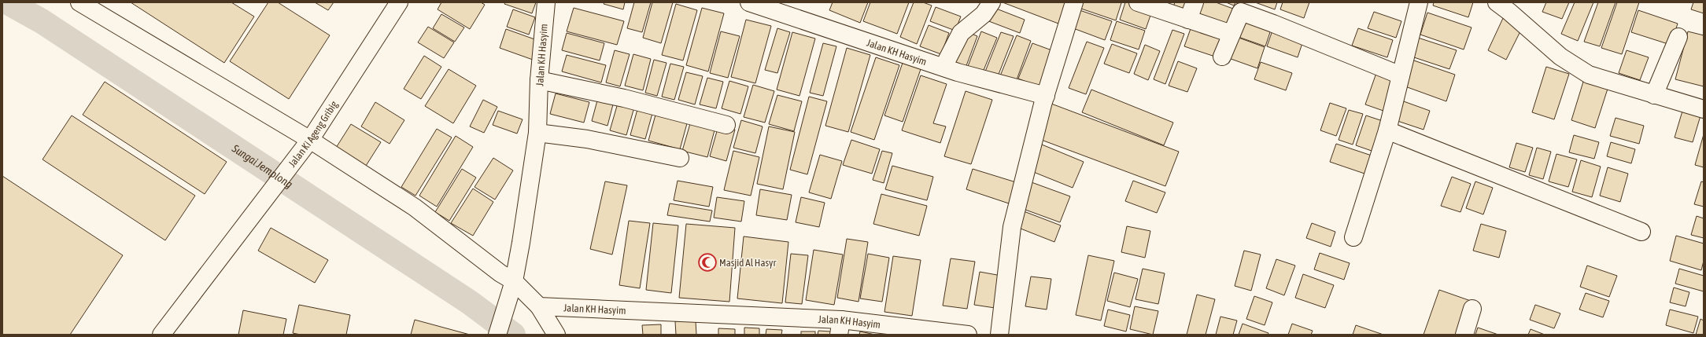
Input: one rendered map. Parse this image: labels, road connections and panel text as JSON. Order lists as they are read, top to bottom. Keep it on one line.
{"streets":{"street":["Jalan KH Hasyim","Jalan Ki Ageng Gribig"]},"water":["Sungai Jemplong"],"places":{"mosque":["Masjid Al Hasyr"]}}
